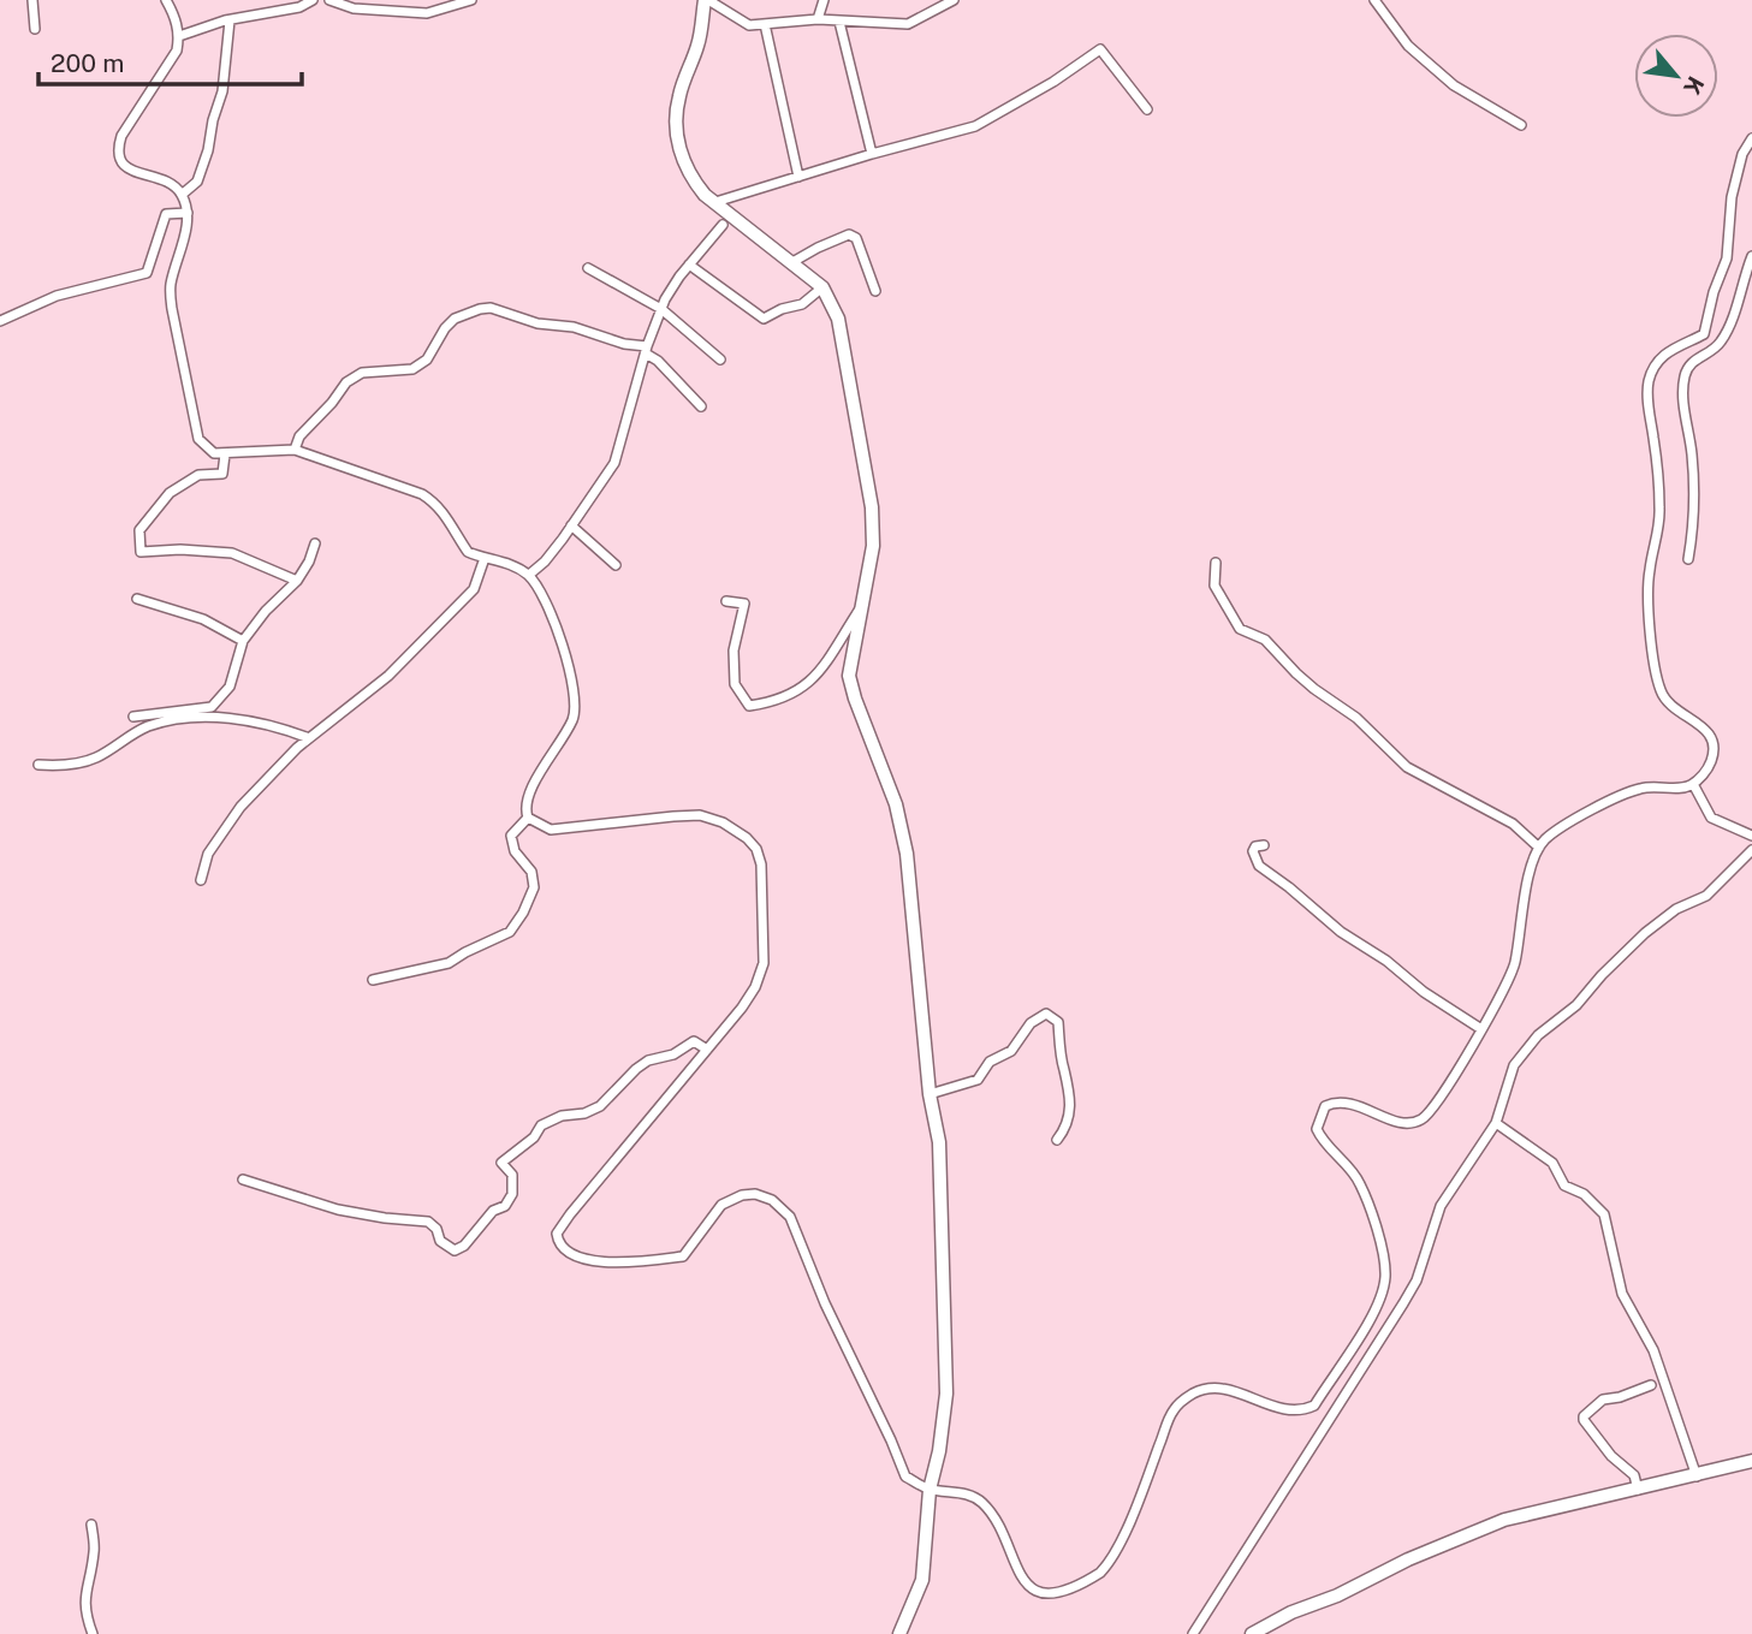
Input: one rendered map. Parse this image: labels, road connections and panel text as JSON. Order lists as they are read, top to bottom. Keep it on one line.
{"scale_bar":"200 m","north":"bottom right"}
